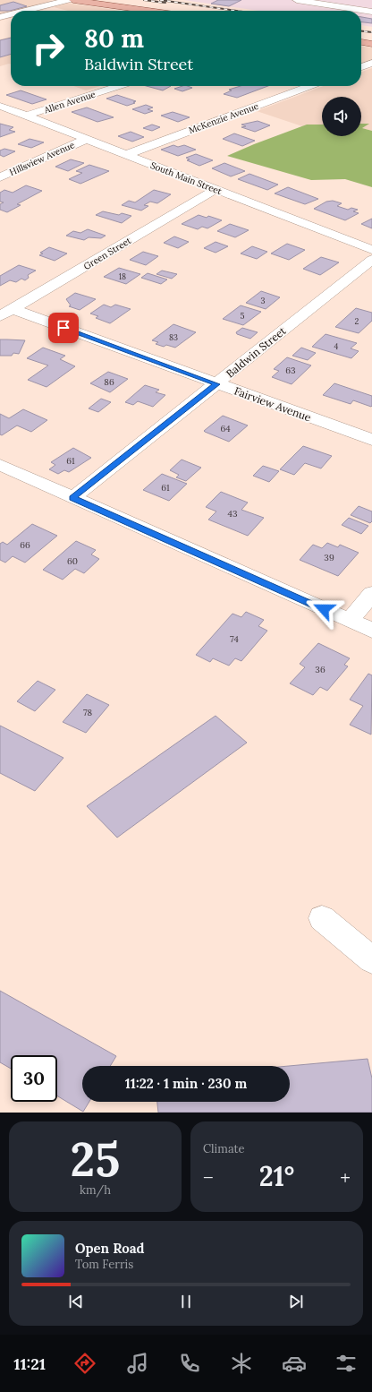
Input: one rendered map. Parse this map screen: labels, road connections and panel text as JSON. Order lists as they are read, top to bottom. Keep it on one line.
{"streets":{"street":["Allen Avenue","McKenzie Avenue","Hillsview Avenue","South Main Street","Green Street","Baldwin Street","Fairview Avenue"]},"crossings":[["Allen Avenue","South Main Street"],["McKenzie Avenue","South Main Street"],["Hillsview Avenue","South Main Street"],["South Main Street","Green Street"],["Green Street","Fairview Avenue"],["Baldwin Street","Fairview Avenue"]],"house_numbers":["18","3","5","2","83","4","63","86","64","61","61","43","66","39","60","74","36","78"],"page":{"turn":["80 m","Baldwin Street"],"limit":"30","trip":"11:22 · 1 min · 230 m","tile":[["25","km/h"],"Climate"],"heat":["−","21°","+"],"song":["Open Road","Tom Ferris"],"tabs":"11:21"}}
